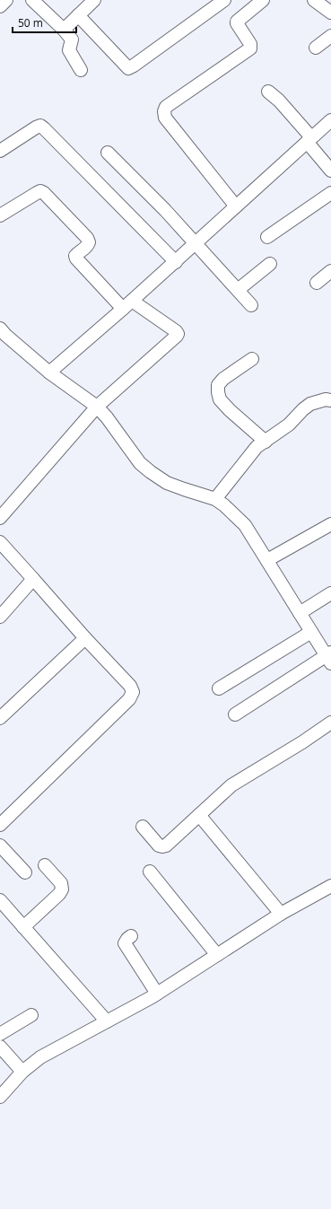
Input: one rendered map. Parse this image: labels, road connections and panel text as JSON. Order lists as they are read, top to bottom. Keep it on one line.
{"scale_bar":"50 m"}
